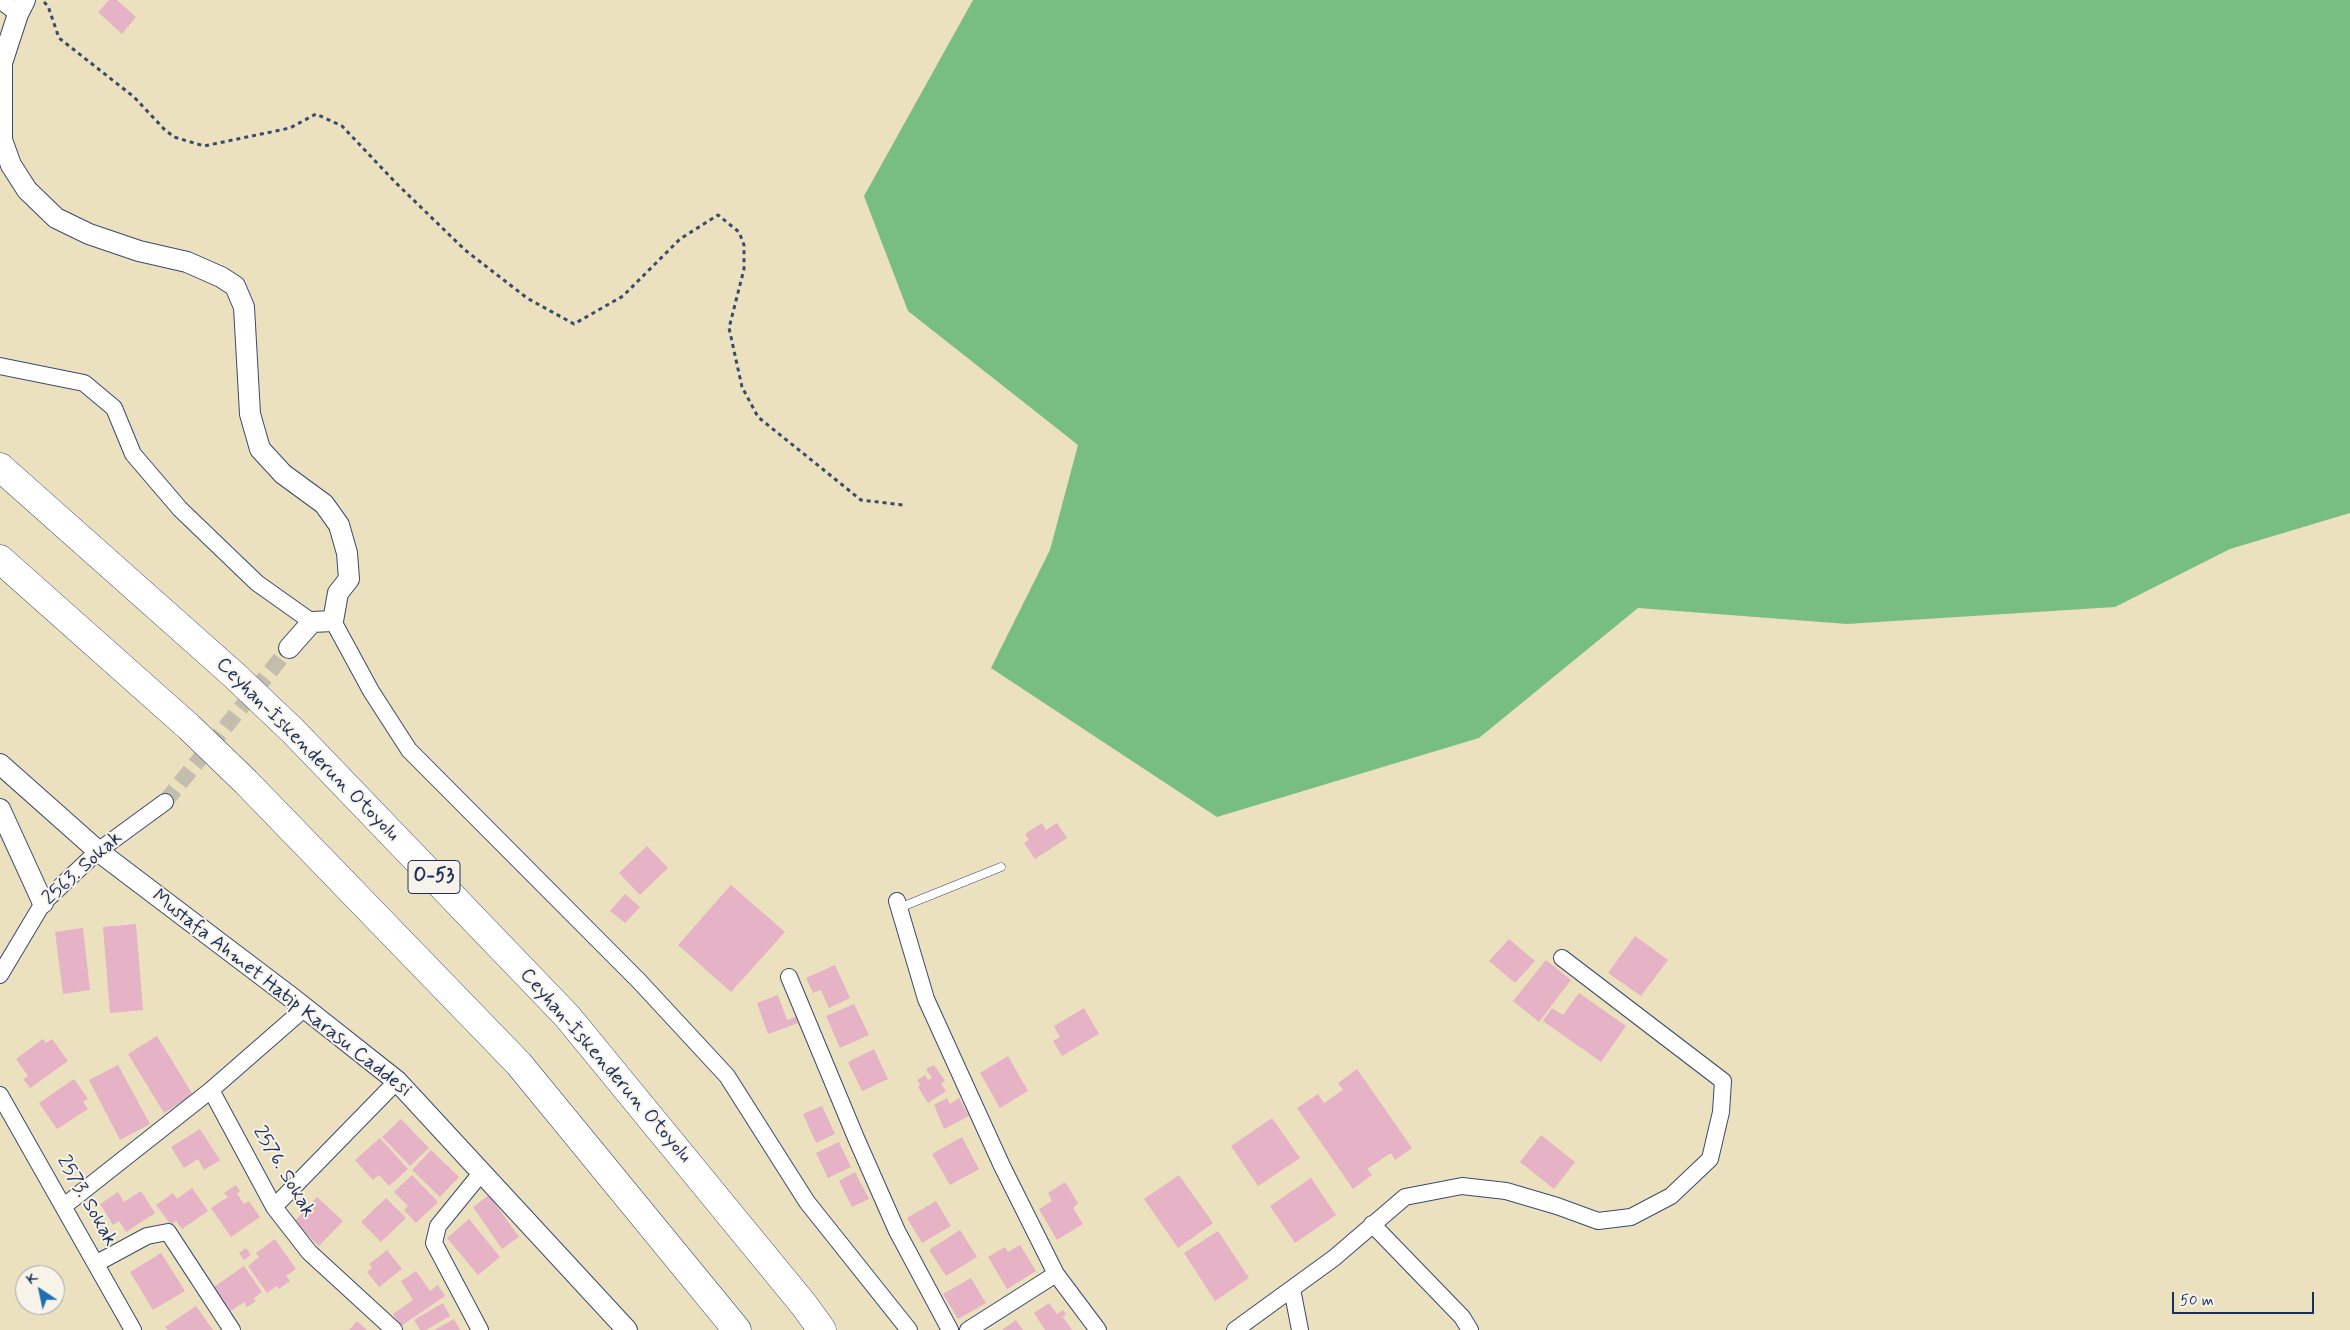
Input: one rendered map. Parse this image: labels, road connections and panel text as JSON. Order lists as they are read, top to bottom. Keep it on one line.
{"streets":{"highway":["Ceyhan-İskenderun Otoyolu","O-53"],"street":["2563. Sokak","Mustafa Ahmet Hatip Karasu Caddesi","2576. Sokak","2573. Sokak"]},"crossings":[["2563. Sokak","Mustafa Ahmet Hatip Karasu Caddesi"]],"scale_bar":"50 m","north":"top left"}
